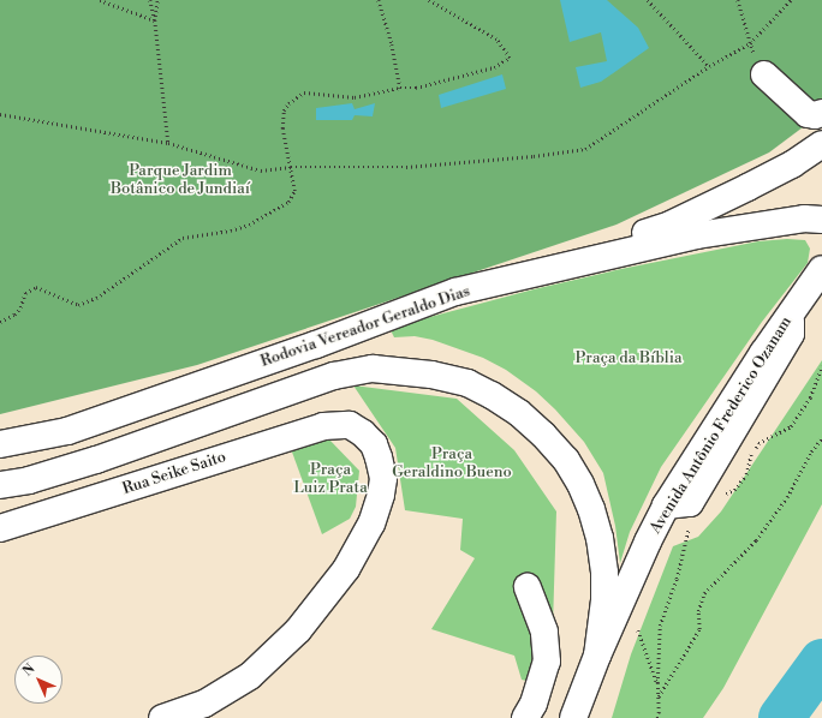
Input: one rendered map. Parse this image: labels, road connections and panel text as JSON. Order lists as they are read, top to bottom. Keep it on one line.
{"streets":{"main road":["Rodovia Vereador Geraldo Dias","Avenida Antônio Frederico Ozanam","Rua Seike Saito"]},"parks":["Parque Jardim Botânico de Jundiaí","Praça da Bíblia","Praça Geraldino Bueno","Praça Luiz Prata"],"north":"top left"}
